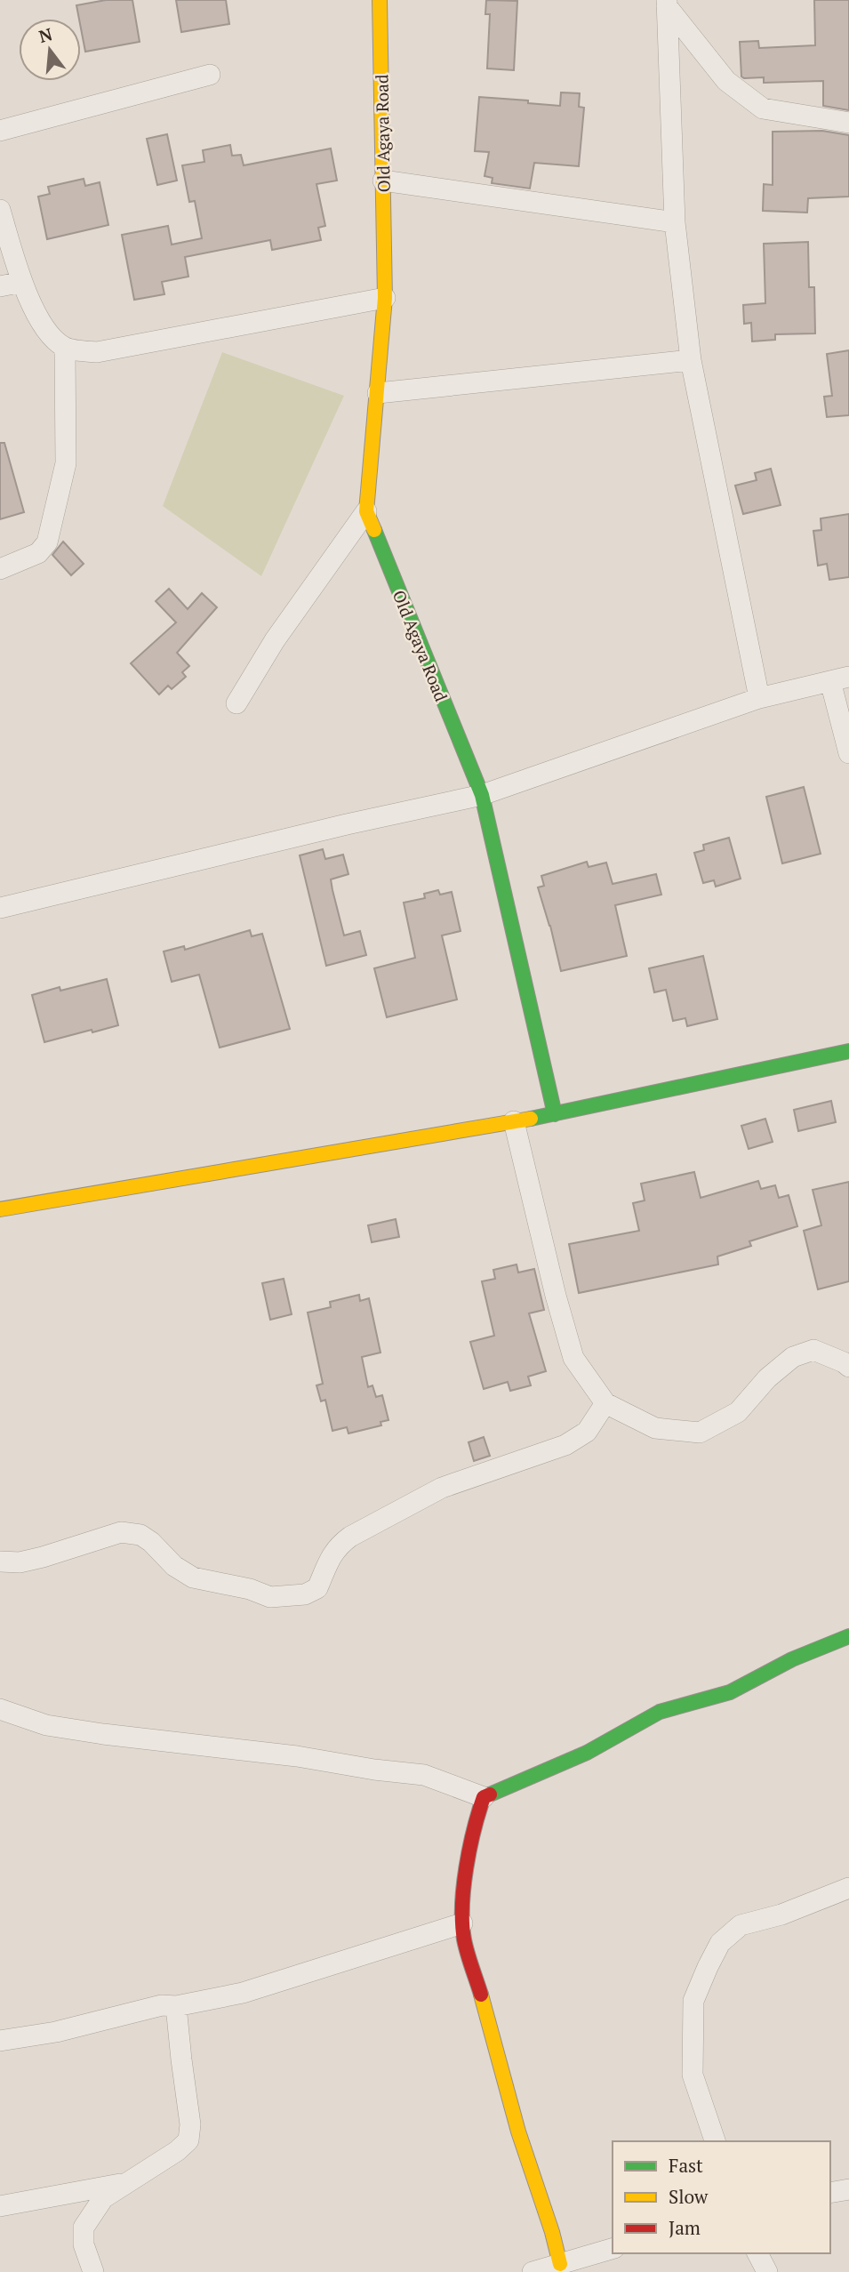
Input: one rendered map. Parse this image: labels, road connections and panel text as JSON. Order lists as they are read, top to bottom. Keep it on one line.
{"streets":{"street":["Old Agaya Road"]},"legend":["Fast","Slow","Jam"],"north":"top"}
